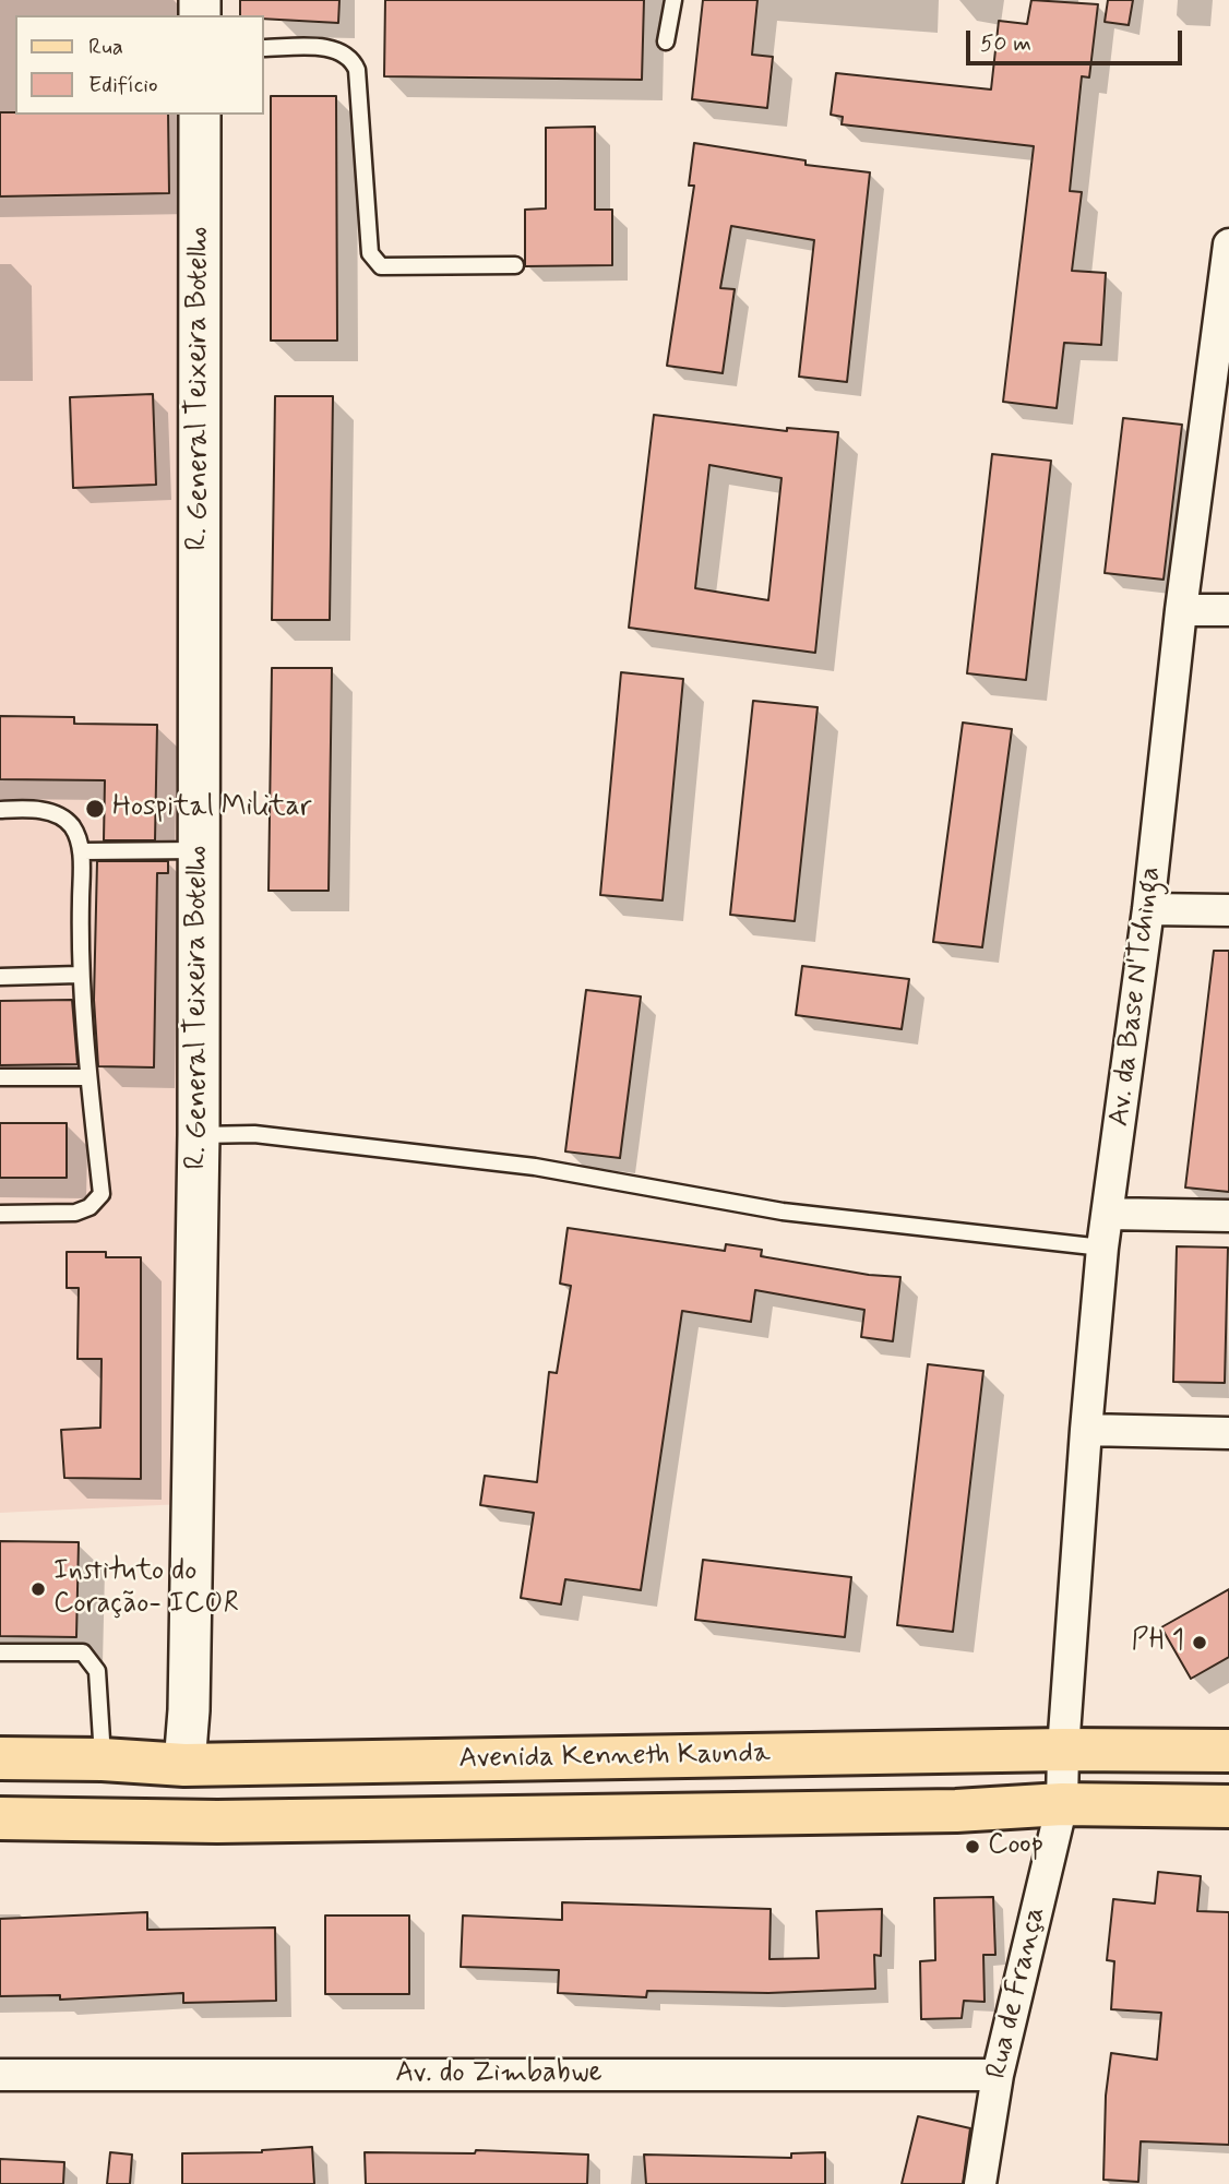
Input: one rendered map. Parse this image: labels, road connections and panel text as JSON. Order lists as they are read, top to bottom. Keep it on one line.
{"streets":{"main road":["Avenida Kenneth Kaunda"],"street":["R. General Teixeira Botelho","Av. da Base N'Tchinga","Rua de França","Av. do Zimbabwe"]},"crossings":[["R. General Teixeira Botelho","Avenida Kenneth Kaunda"],["Av. da Base N'Tchinga","Avenida Kenneth Kaunda"],["Av. da Base N'Tchinga","Rua de França"],["Avenida Kenneth Kaunda","Rua de França"],["Rua de França","Av. do Zimbabwe"]],"places":["Hospital Militar","Instituto do Coração- ICOR","PH 1","Coop"],"legend":["Rua","Edifício"],"scale_bar":"50 m"}
